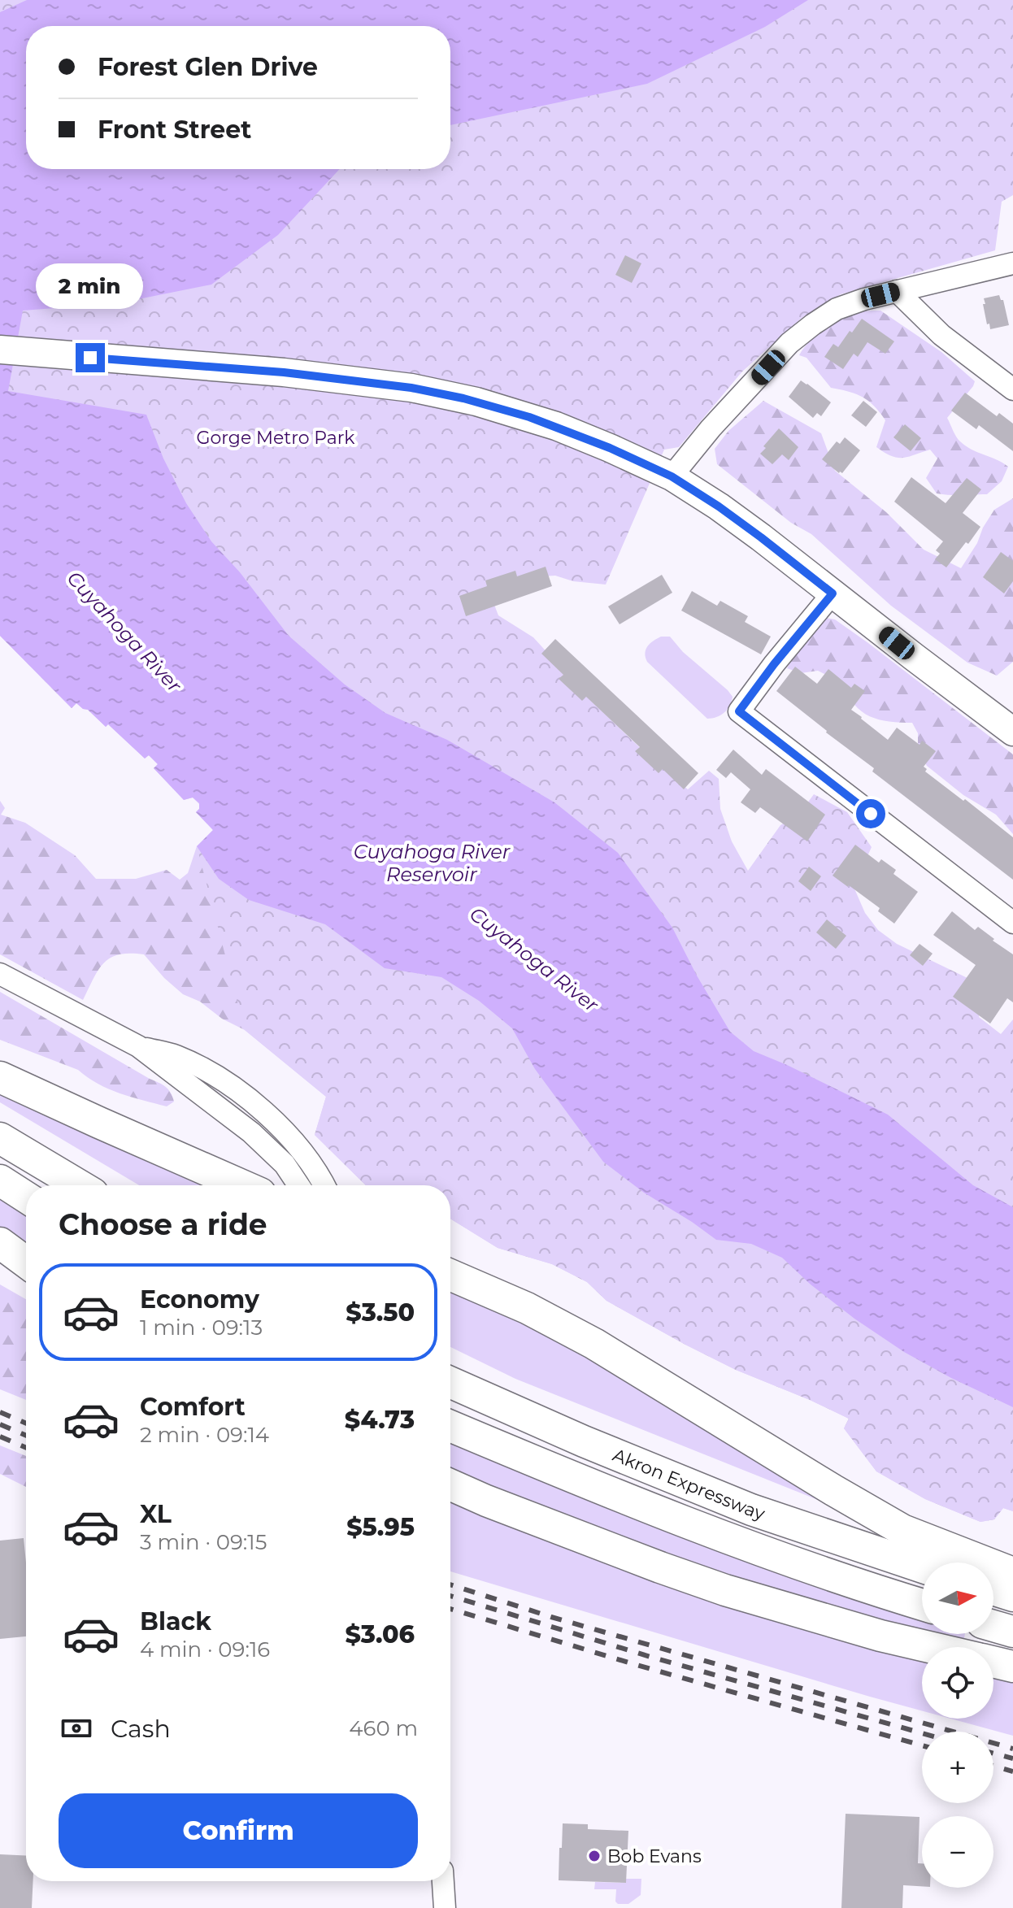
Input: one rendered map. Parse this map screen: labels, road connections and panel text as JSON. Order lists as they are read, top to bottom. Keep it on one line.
{"streets":{"highway":["Akron Expressway"]},"water":["Cuyahoga River","Cuyahoga River Reservoir"],"parks":["Gorge Metro Park"],"places":["Bob Evans"],"north":"right","page":{"banner":["Forest Glen Drive","Front Street"],"bubble":"2 min","heading":"Choose a ride","list":[{"name":"Economy","note":"1 min · 09:13","value":"$3.50"},{"name":"Comfort","note":"2 min · 09:14","value":"$4.73"},{"name":"XL","note":"3 min · 09:15","value":"$5.95"},{"name":"Black","note":"4 min · 09:16","value":"$3.06"}],"map_buttons":["+","−"],"pay":["Cash","460 m"],"buttons":"Confirm"}}
